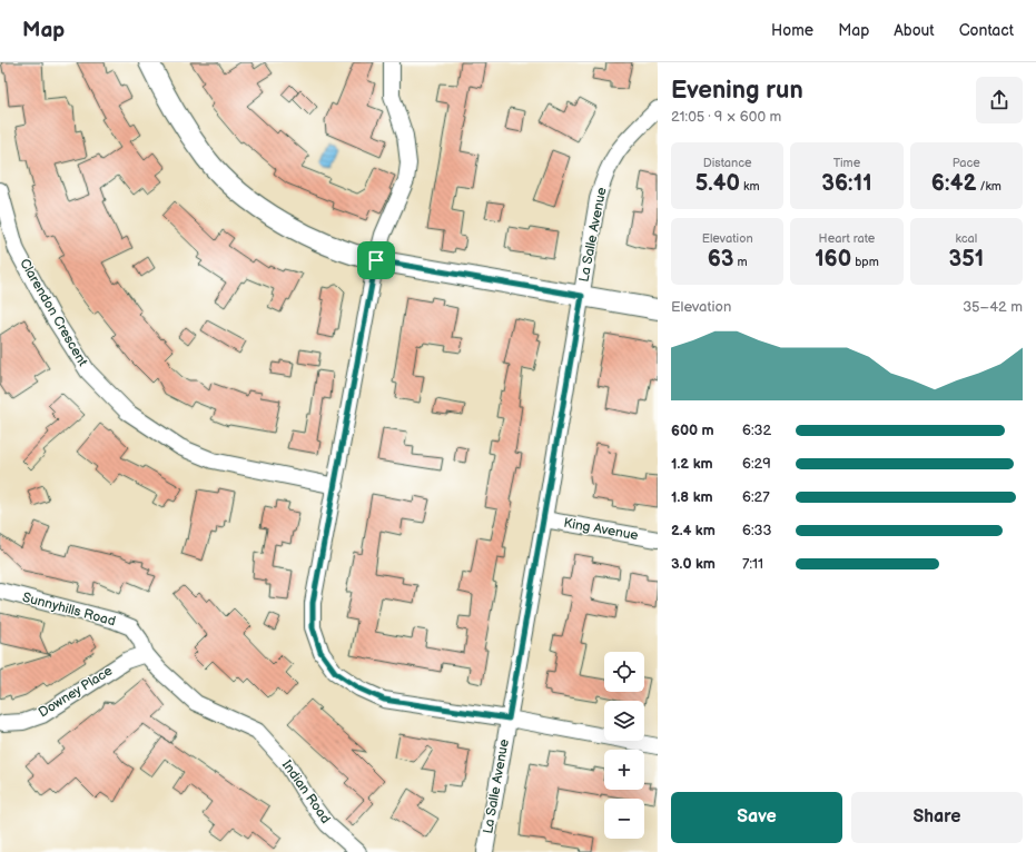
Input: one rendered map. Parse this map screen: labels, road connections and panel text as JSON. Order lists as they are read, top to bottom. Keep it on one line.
{"streets":{"street":["La Salle Avenue","Clarendon Crescent","King Avenue","Sunnyhills Road","Downey Place","Indian Road"]},"crossings":[["La Salle Avenue","King Avenue"],["Sunnyhills Road","Downey Place"],["Sunnyhills Road","Indian Road"]],"page":{"header":"Map","nav":["Home","Map","About","Contact"],"heading":["Evening run","21:05 · 9 × 600 m"],"stats":[["Distance","5.40 km"],["Time","36:11"],["Pace","6:42 /km"],["Elevation","63 m"],["Heart rate","160 bpm"],["kcal","351"]],"chart":["Elevation","35–42 m"],"list":[{"name":"600 m","note":"6:32"},{"name":"1.2 km","note":"6:29"},{"name":"1.8 km","note":"6:27"},{"name":"2.4 km","note":"6:33"},{"name":"3.0 km","note":"7:11"}],"map_buttons":["+","−"],"buttons":["Save","Share"]}}
